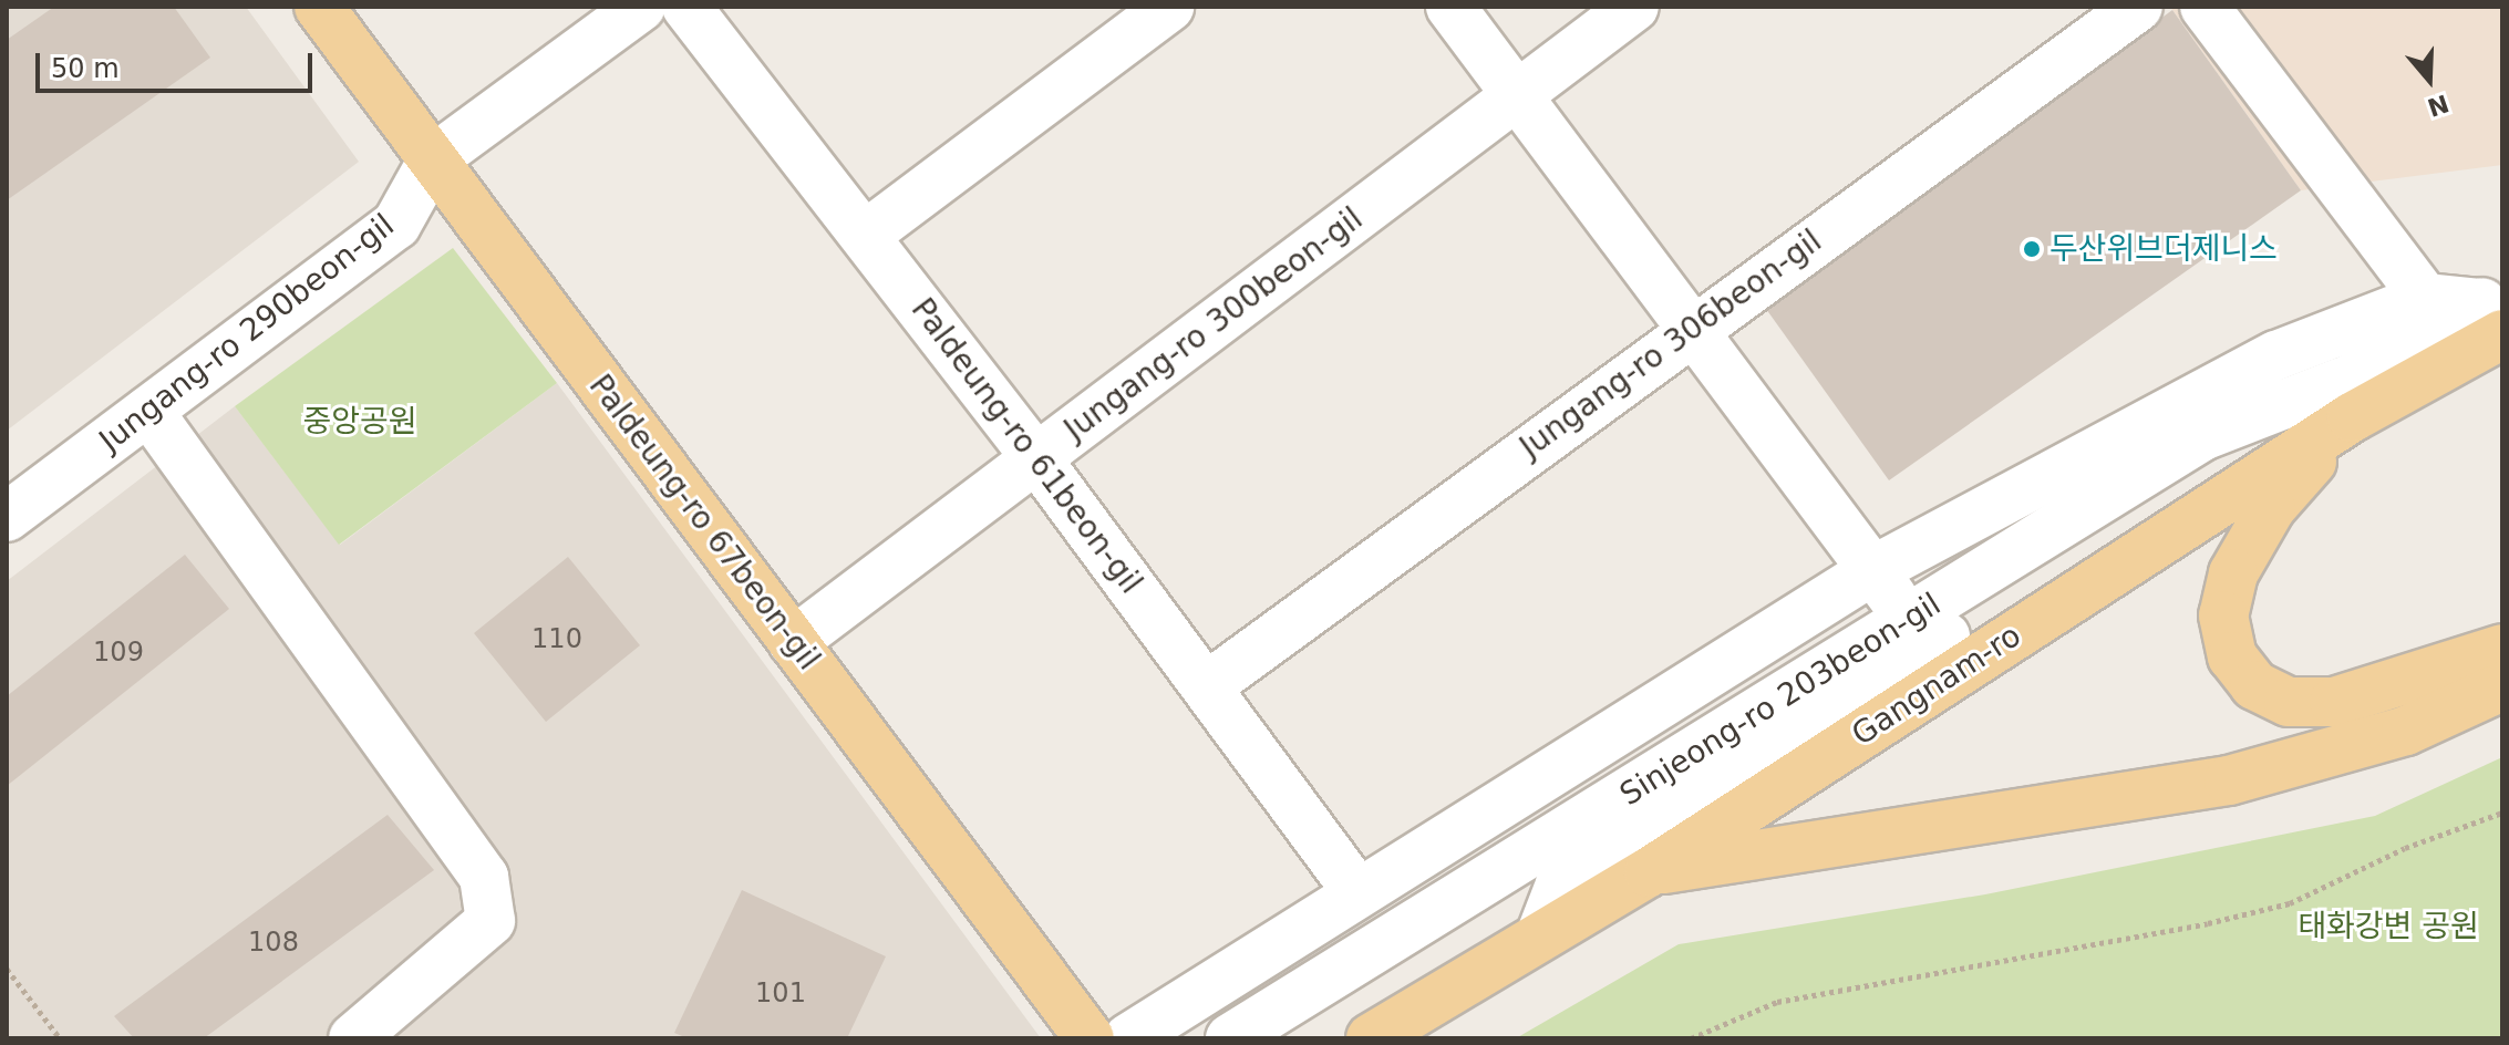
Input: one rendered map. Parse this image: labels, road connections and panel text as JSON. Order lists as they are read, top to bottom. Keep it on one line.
{"streets":{"main road":["Paldeung-ro 67beon-gil","Gangnam-ro"],"street":["Jungang-ro 300beon-gil","Jungang-ro 290beon-gil","Jungang-ro 306beon-gil","Paldeung-ro 61beon-gil","Sinjeong-ro 203beon-gil"]},"crossings":[["Jungang-ro 300beon-gil","Paldeung-ro 61beon-gil"],["Jungang-ro 300beon-gil","Paldeung-ro 67beon-gil"],["Jungang-ro 290beon-gil","Paldeung-ro 67beon-gil"],["Jungang-ro 306beon-gil","Paldeung-ro 61beon-gil"],["Gangnam-ro","Sinjeong-ro 203beon-gil"]],"parks":["중앙공원","태화강변 공원"],"places":["두산위브더제니스"],"house_numbers":["110","109","108","101"],"scale_bar":"50 m","north":"bottom"}
